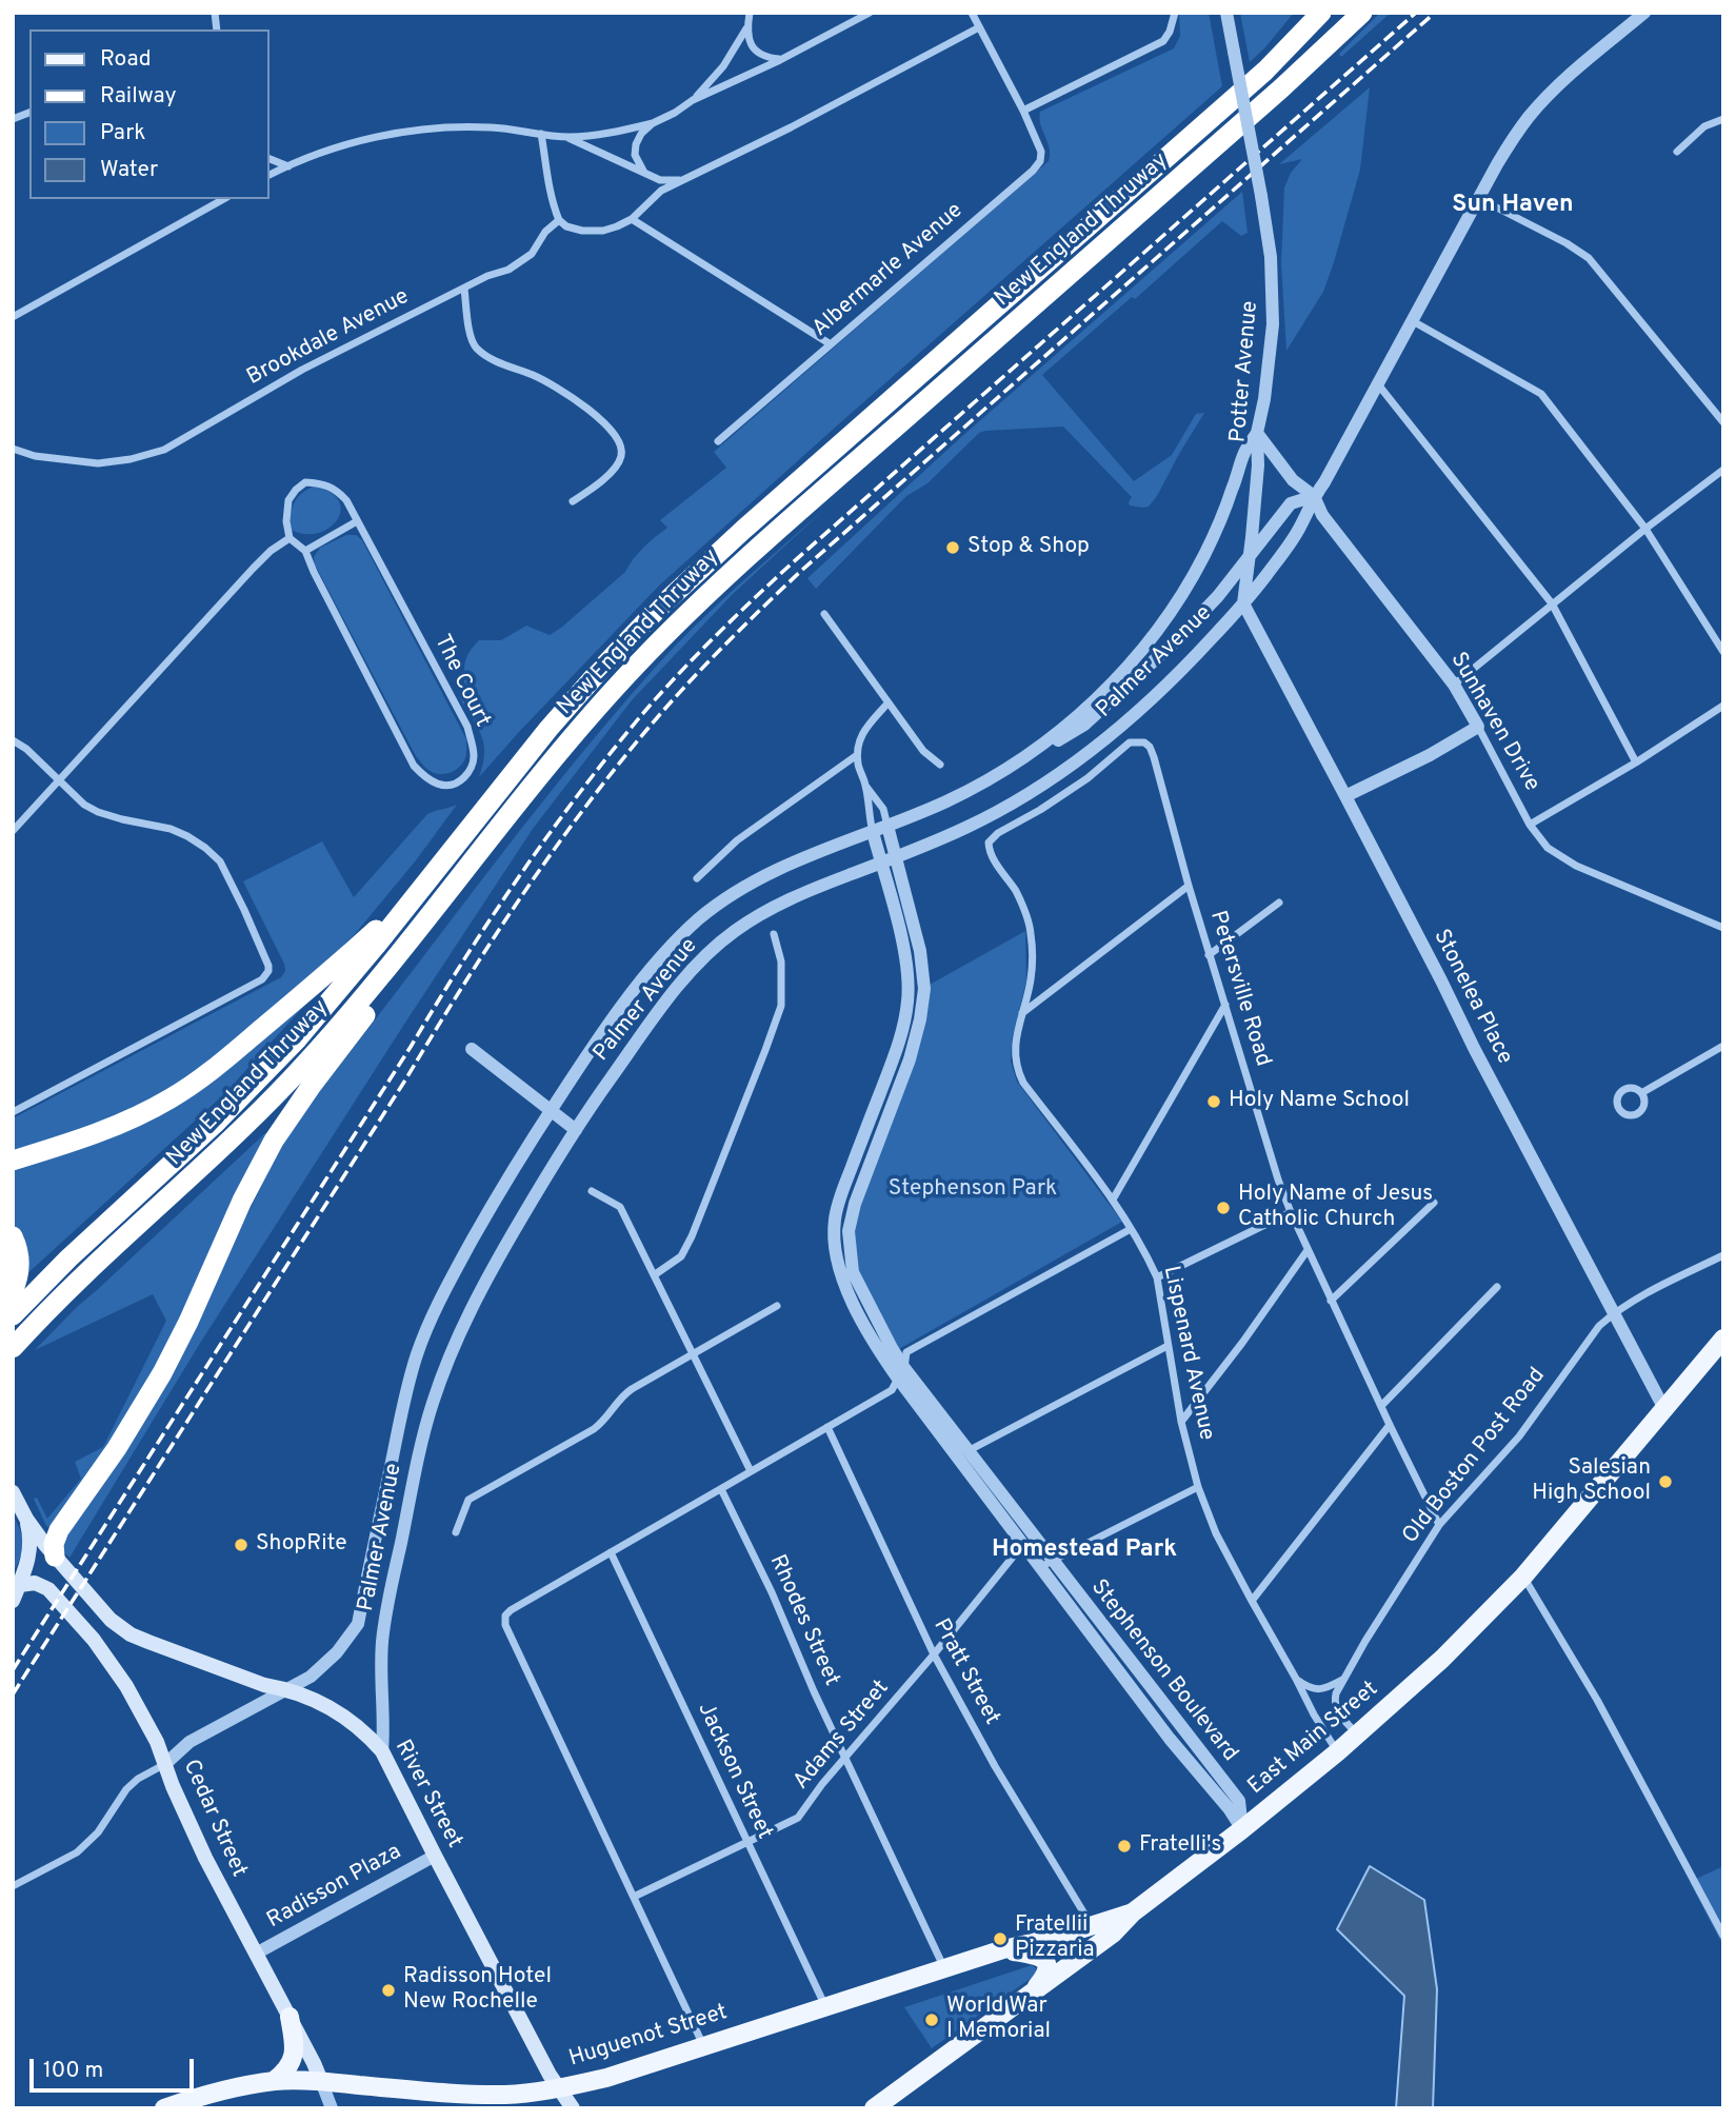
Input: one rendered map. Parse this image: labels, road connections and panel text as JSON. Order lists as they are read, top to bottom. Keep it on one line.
{"streets":{"highway":["New England Thruway"],"main road":["East Main Street","River Street","Cedar Street","Huguenot Street"],"street":["Albermarle Avenue","Brookdale Avenue","Potter Avenue","Palmer Avenue","The Court","Sunhaven Drive","Petersville Road","Stonelea Place","Lispenard Avenue","Old Boston Post Road","Rhodes Street","Stephenson Boulevard","Pratt Street","Adams Street","Jackson Street","Radisson Plaza"]},"crossings":[["Potter Avenue","Palmer Avenue"],["Potter Avenue","Sunhaven Drive"],["Potter Avenue","Stonelea Place"],["Palmer Avenue","Sunhaven Drive"],["Palmer Avenue","Stonelea Place"],["Palmer Avenue","Stephenson Boulevard"],["Palmer Avenue","River Street"],["Palmer Avenue","Cedar Street"],["Petersville Road","Lispenard Avenue"],["Petersville Road","Old Boston Post Road"],["Stonelea Place","Old Boston Post Road"],["Stonelea Place","East Main Street"],["Lispenard Avenue","East Main Street"],["Old Boston Post Road","East Main Street"],["Rhodes Street","Adams Street"],["Rhodes Street","Huguenot Street"],["Stephenson Boulevard","Adams Street"],["Stephenson Boulevard","East Main Street"],["Pratt Street","Adams Street"],["Pratt Street","Huguenot Street"],["Adams Street","Jackson Street"],["East Main Street","Huguenot Street"],["Jackson Street","Huguenot Street"],["River Street","Radisson Plaza"],["River Street","Huguenot Street"],["Cedar Street","Radisson Plaza"],["Cedar Street","Huguenot Street"]],"districts":["Sun Haven","Homestead Park"],"parks":["Stephenson Park"],"places":["Stop & Shop","Holy Name School","Holy Name of Jesus Catholic Church","Salesian High School","ShopRite","Fratelli's","Fratellii Pizzaria","Radisson Hotel New Rochelle","World War I Memorial"],"legend":["Road","Railway","Park","Water"],"scale_bar":"100 m"}
